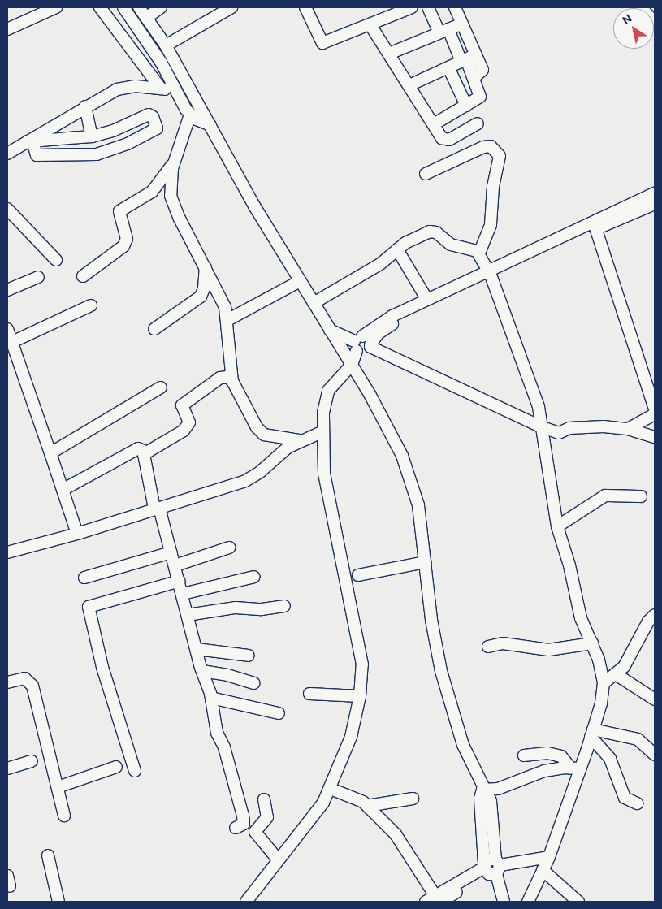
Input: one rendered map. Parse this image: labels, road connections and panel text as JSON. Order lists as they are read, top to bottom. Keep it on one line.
{"north":"top left"}
